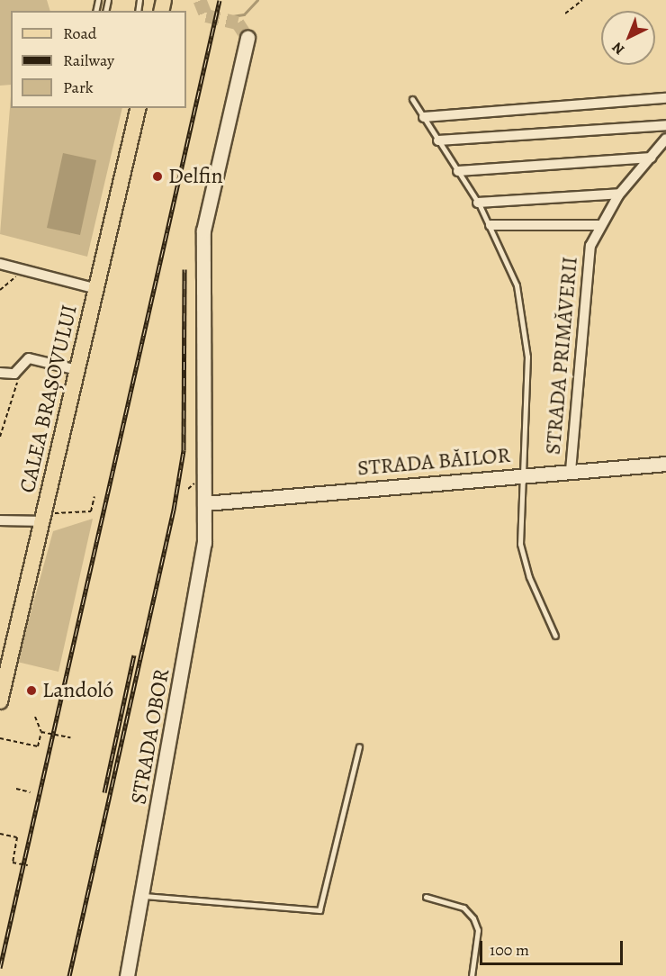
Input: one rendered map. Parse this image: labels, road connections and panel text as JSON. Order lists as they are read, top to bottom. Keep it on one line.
{"streets":{"main road":["CALEA BRAȘOVULUI"],"street":["STRADA PRIMĂVERII","STRADA BĂILOR","STRADA OBOR"]},"crossings":[["STRADA PRIMĂVERII","STRADA BĂILOR"],["STRADA BĂILOR","STRADA OBOR"]],"places":["Delfin","Landoló"],"legend":["Road","Railway","Park"],"scale_bar":"100 m","north":"bottom left"}
